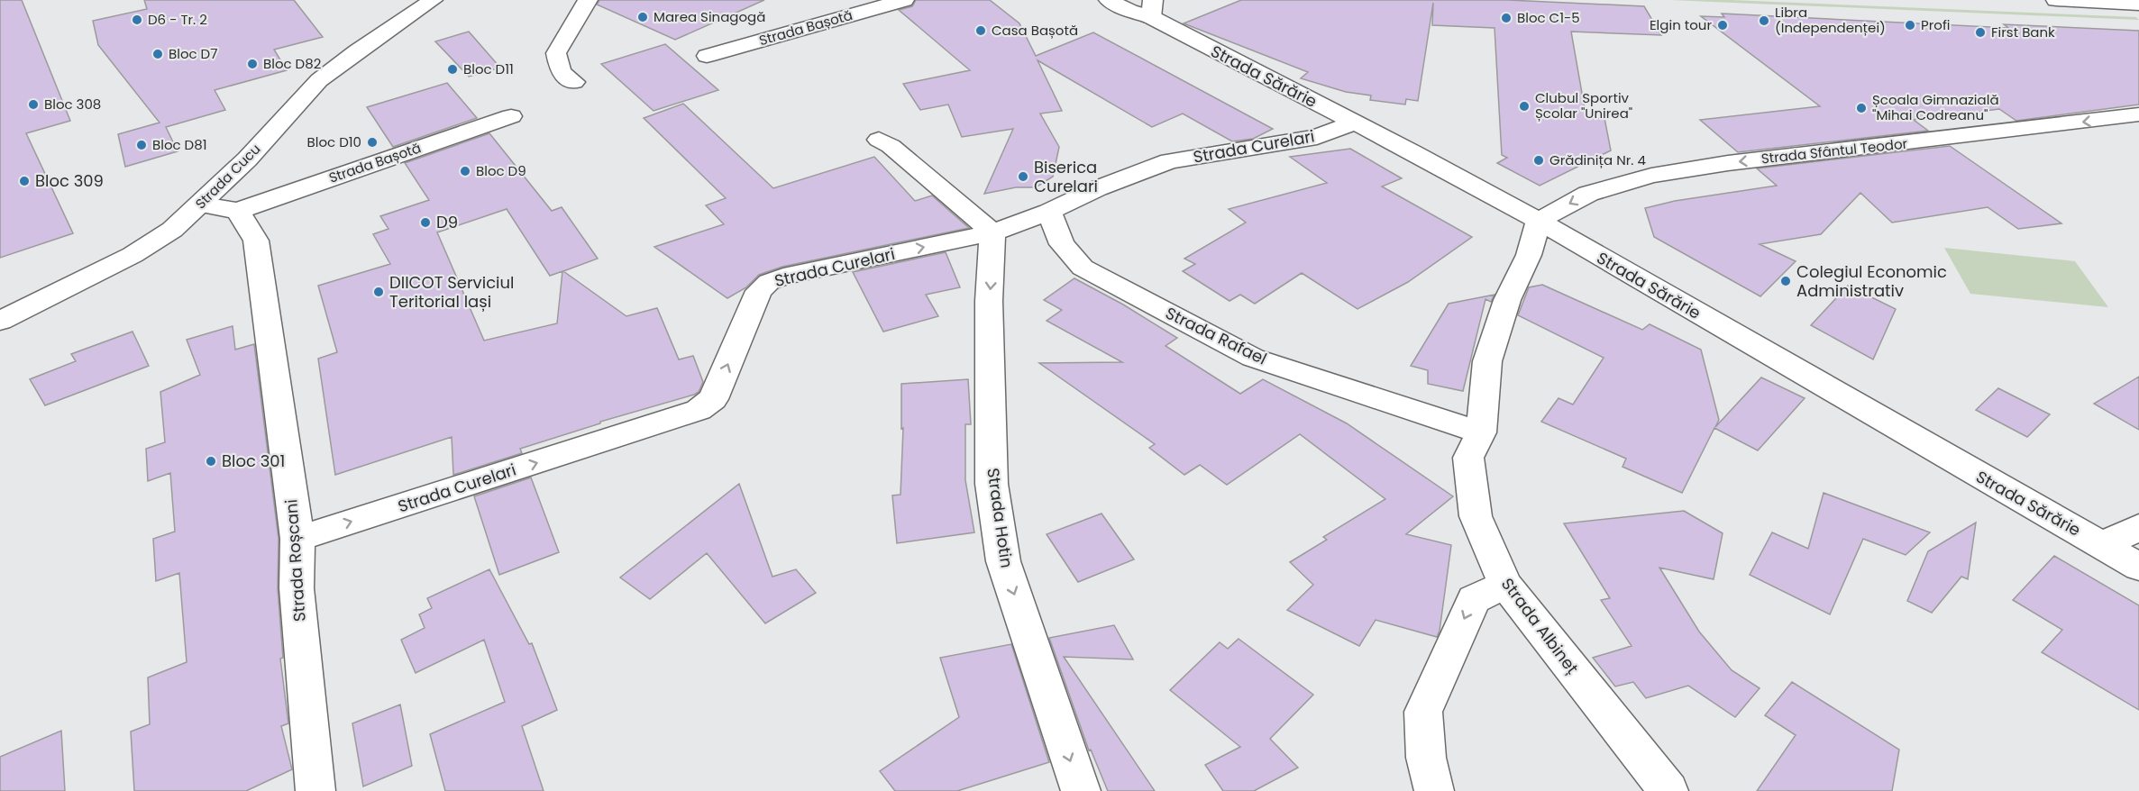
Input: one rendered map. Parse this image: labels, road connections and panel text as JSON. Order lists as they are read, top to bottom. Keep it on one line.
{"streets":{"street":["Strada Bașotă","Strada Sărărie","Strada Curelari","Strada Sfântul Teodor","Strada Cucu","Strada Rafael","Strada Hotin","Strada Roșcani","Strada Albineț"]},"crossings":[["Strada Bașotă","Strada Roșcani"],["Strada Sărărie","Strada Curelari"],["Strada Sărărie","Strada Sfântul Teodor"],["Strada Sărărie","Strada Albineț"],["Strada Curelari","Strada Rafael"],["Strada Curelari","Strada Hotin"],["Strada Curelari","Strada Roșcani"],["Strada Sfântul Teodor","Strada Albineț"],["Strada Rafael","Strada Albineț"]],"one_way":["Strada Curelari","Strada Sfântul Teodor","Strada Hotin"],"places":["Marea Sinagogă","Bloc C1-5","D6 - Tr. 2","Libra (Independenței)","Elgin tour","Profi","Casa Bașotă","First Bank","Bloc D7","Bloc D82","Bloc D11","Bloc 308","Clubul Sportiv Școlar \"Unirea\"","Școala Gimnazială \"Mihai Codreanu\"","Bloc D10","Bloc D81","Grădinița Nr. 4","Bloc D9","Biserica Curelari","Bloc 309","D9","Colegiul Economic Administrativ","DIICOT Serviciul Teritorial Iași","Bloc 301"]}
